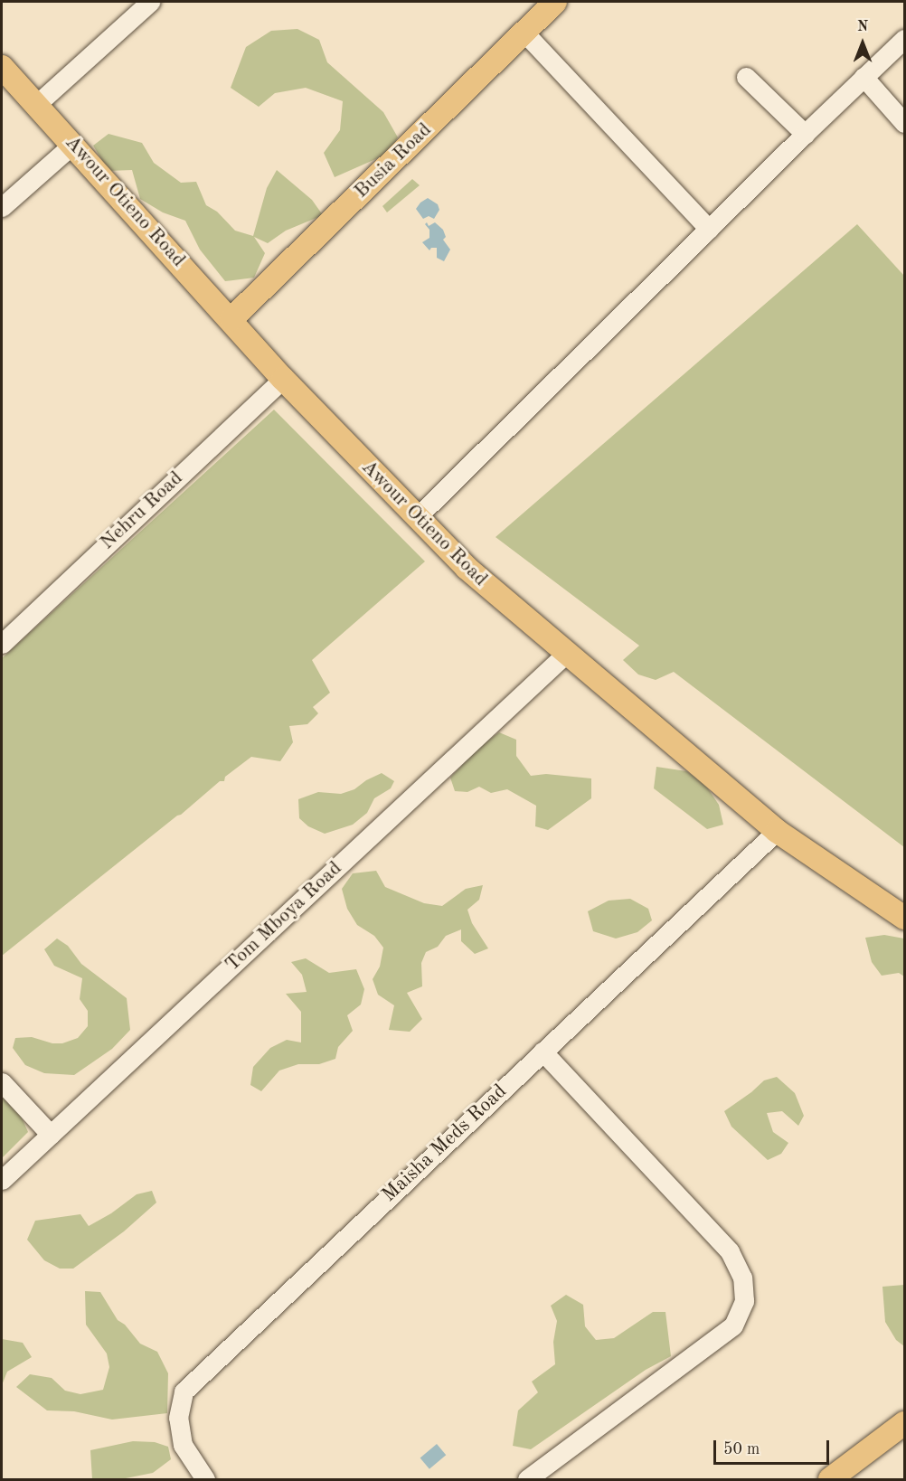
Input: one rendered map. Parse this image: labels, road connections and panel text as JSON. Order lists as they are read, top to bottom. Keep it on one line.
{"streets":{"main road":["Busia Road","Awour Otieno Road"],"street":["Nehru Road","Tom Mboya Road","Maisha Meds Road"]},"crossings":[["Busia Road","Awour Otieno Road"],["Awour Otieno Road","Nehru Road"],["Awour Otieno Road","Tom Mboya Road"],["Awour Otieno Road","Maisha Meds Road"]],"scale_bar":"50 m","north":"top"}
